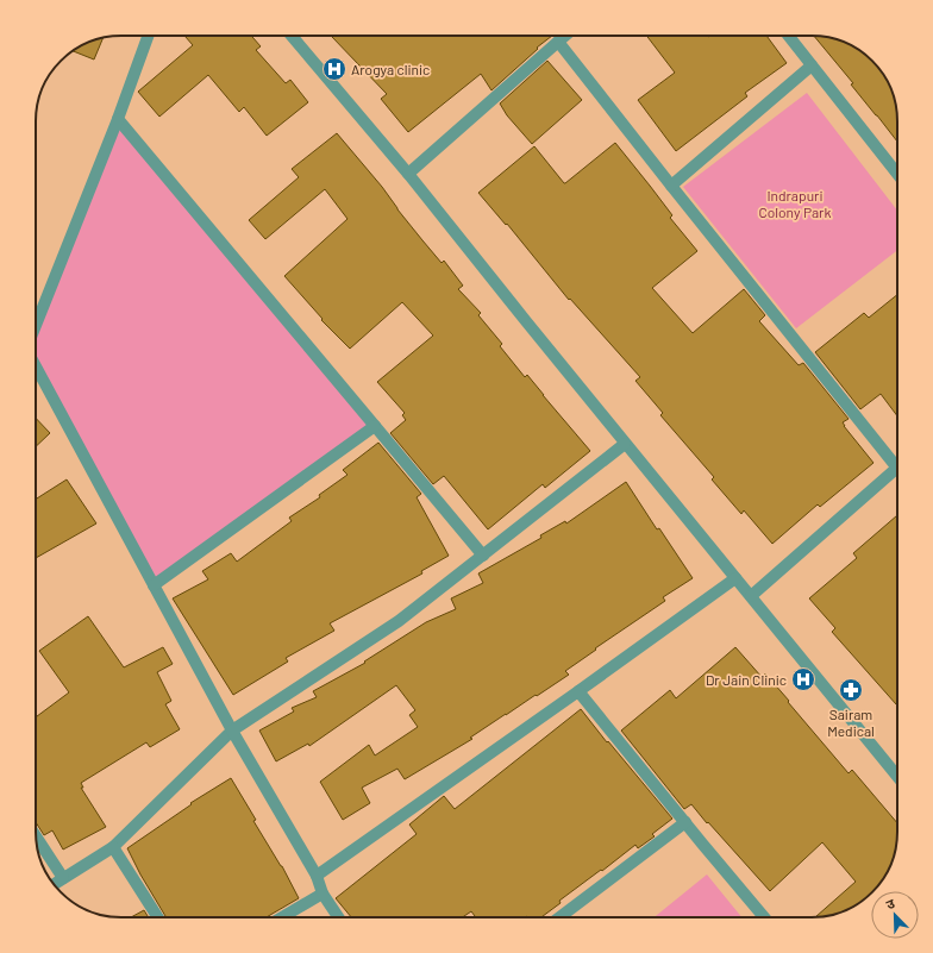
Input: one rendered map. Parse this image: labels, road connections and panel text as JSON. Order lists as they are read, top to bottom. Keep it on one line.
{"parks":["Indrapuri Colony Park"],"places":{"hospital":["Arogya clinic","Dr Jain Clinic"],"pharmacy":["Sairam Medical"]},"north":"top left"}
